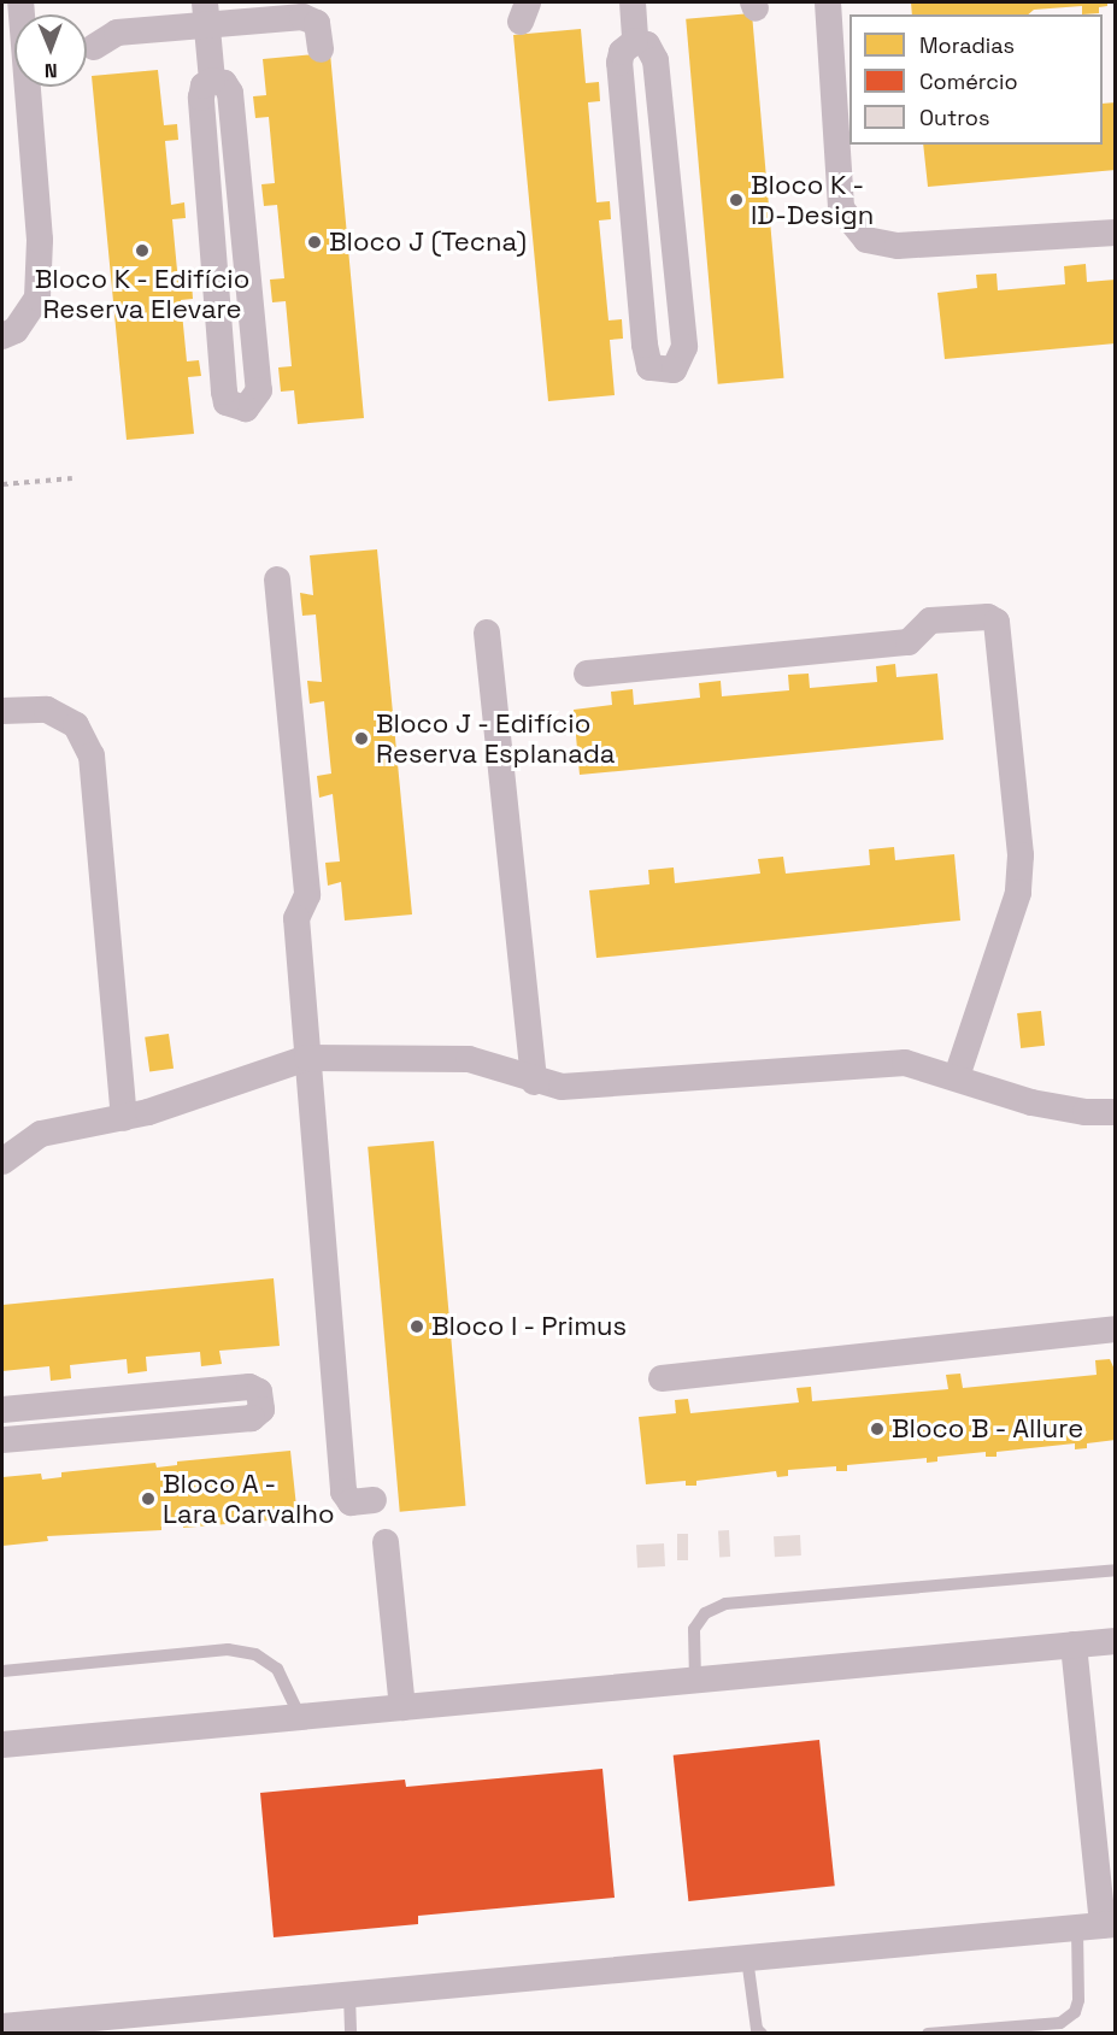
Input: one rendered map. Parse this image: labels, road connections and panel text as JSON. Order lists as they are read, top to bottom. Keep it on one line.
{"places":["Bloco K - ID-Design","Bloco J (Tecna)","Bloco K - Edifício Reserva Elevare","Bloco J - Edifício Reserva Esplanada","Bloco I - Primus","Bloco B - Allure","Bloco A - Lara Carvalho"],"legend":["Moradias","Comércio","Outros"],"north":"bottom"}
